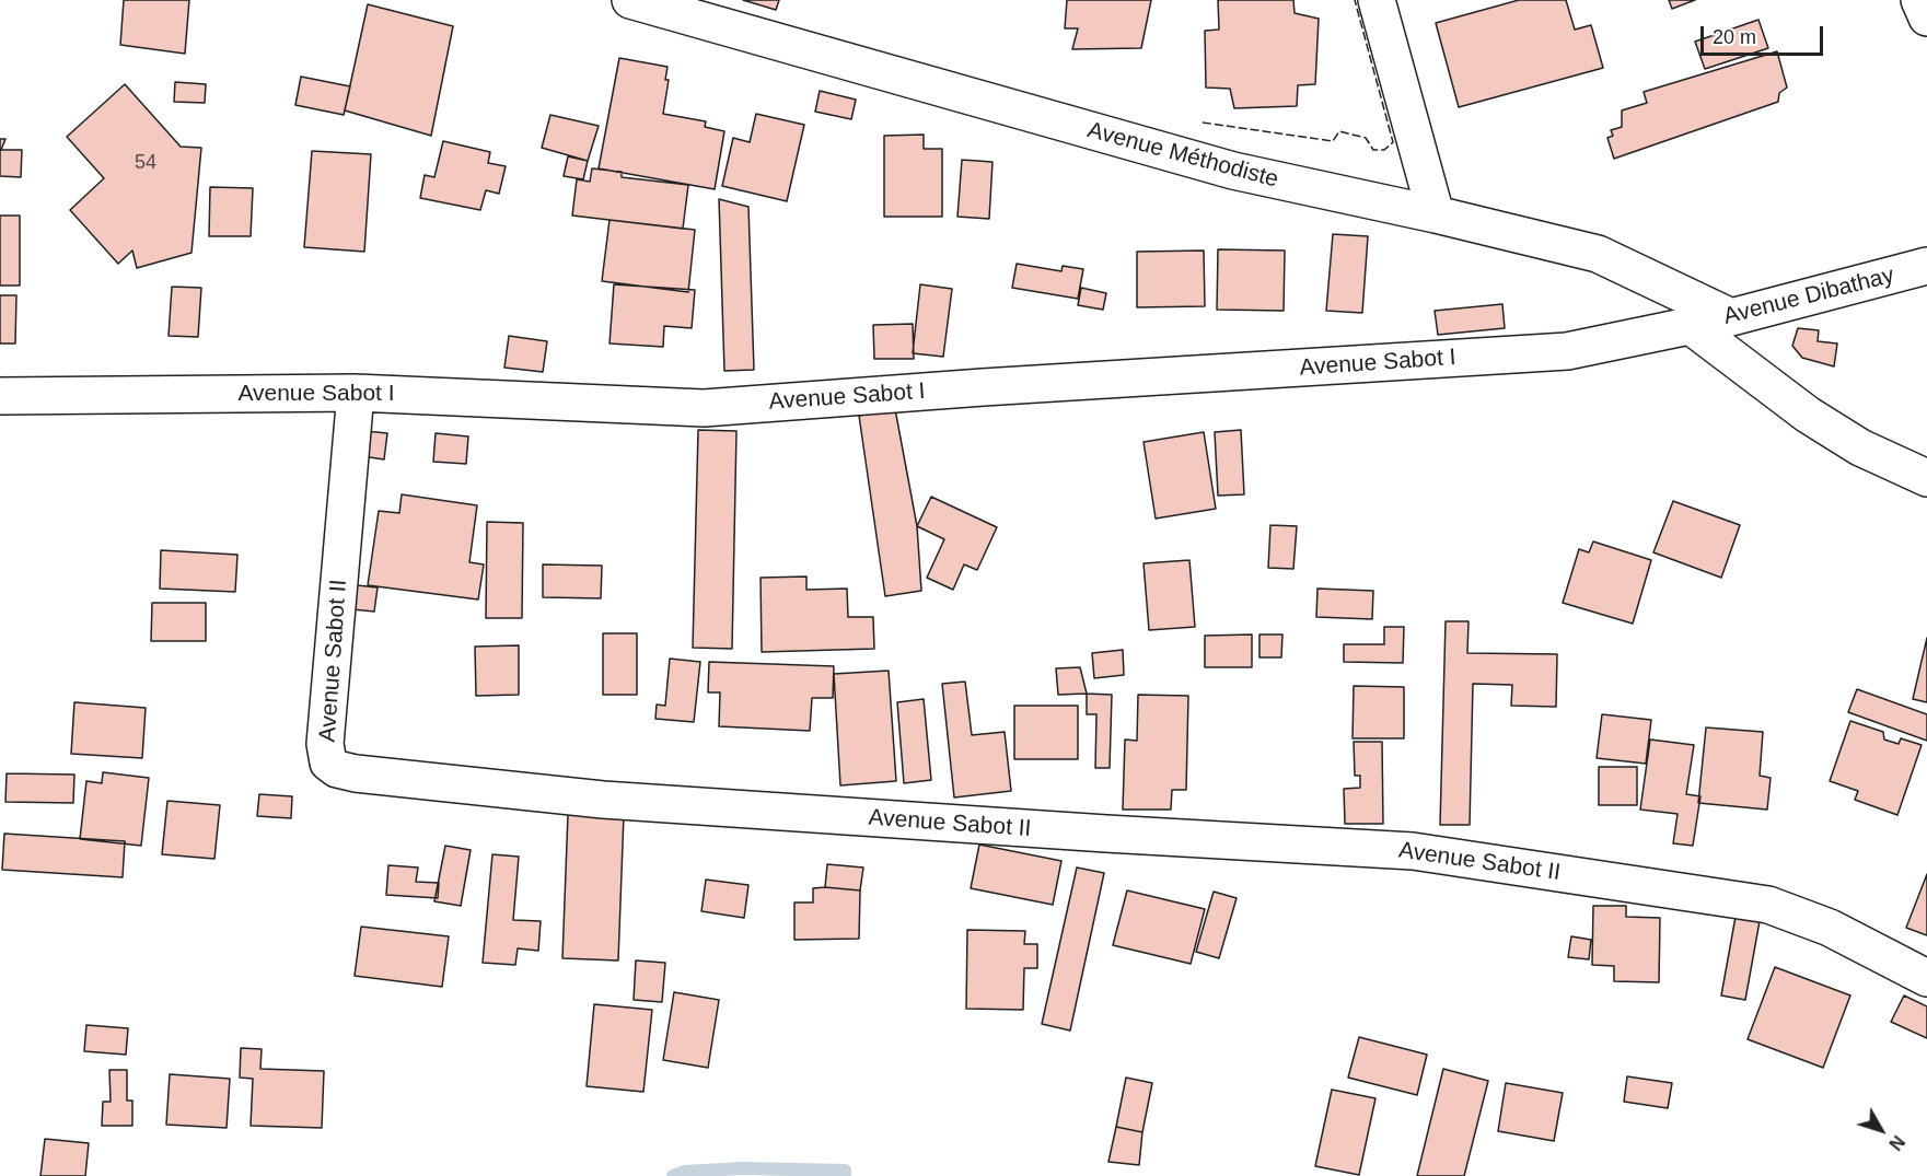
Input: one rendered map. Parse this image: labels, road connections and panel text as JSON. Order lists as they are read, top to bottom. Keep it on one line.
{"streets":{"street":["Avenue Méthodiste","Avenue Dibathay","Avenue Sabot I","Avenue Sabot II"]},"crossings":[["Avenue Méthodiste","Avenue Dibathay"],["Avenue Dibathay","Avenue Sabot I"],["Avenue Sabot I","Avenue Sabot II"]],"house_numbers":["54"],"scale_bar":"20 m","north":"bottom right"}
